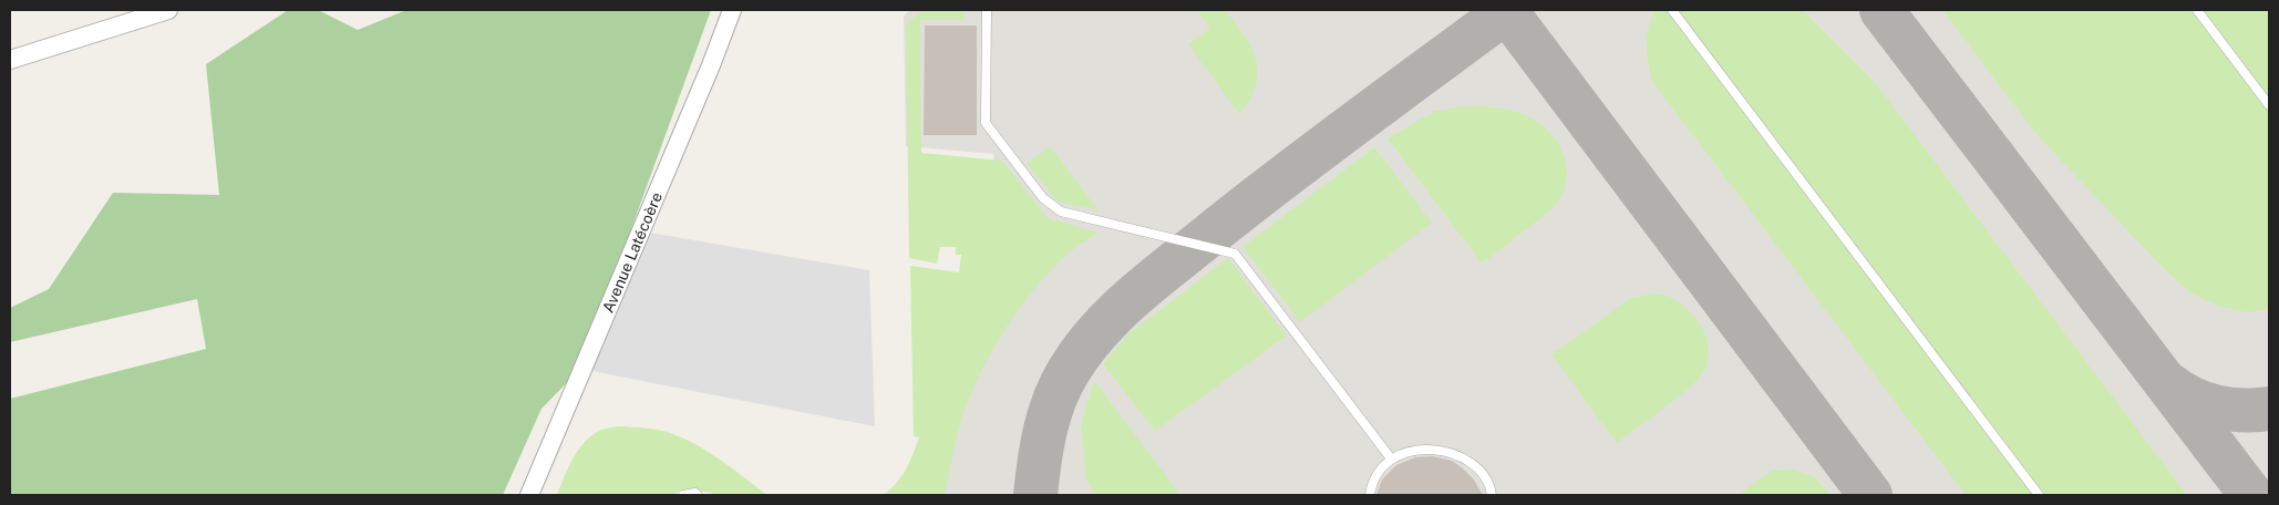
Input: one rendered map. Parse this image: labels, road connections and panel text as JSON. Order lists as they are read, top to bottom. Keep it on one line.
{"streets":{"street":["Avenue Latécoère"]}}
